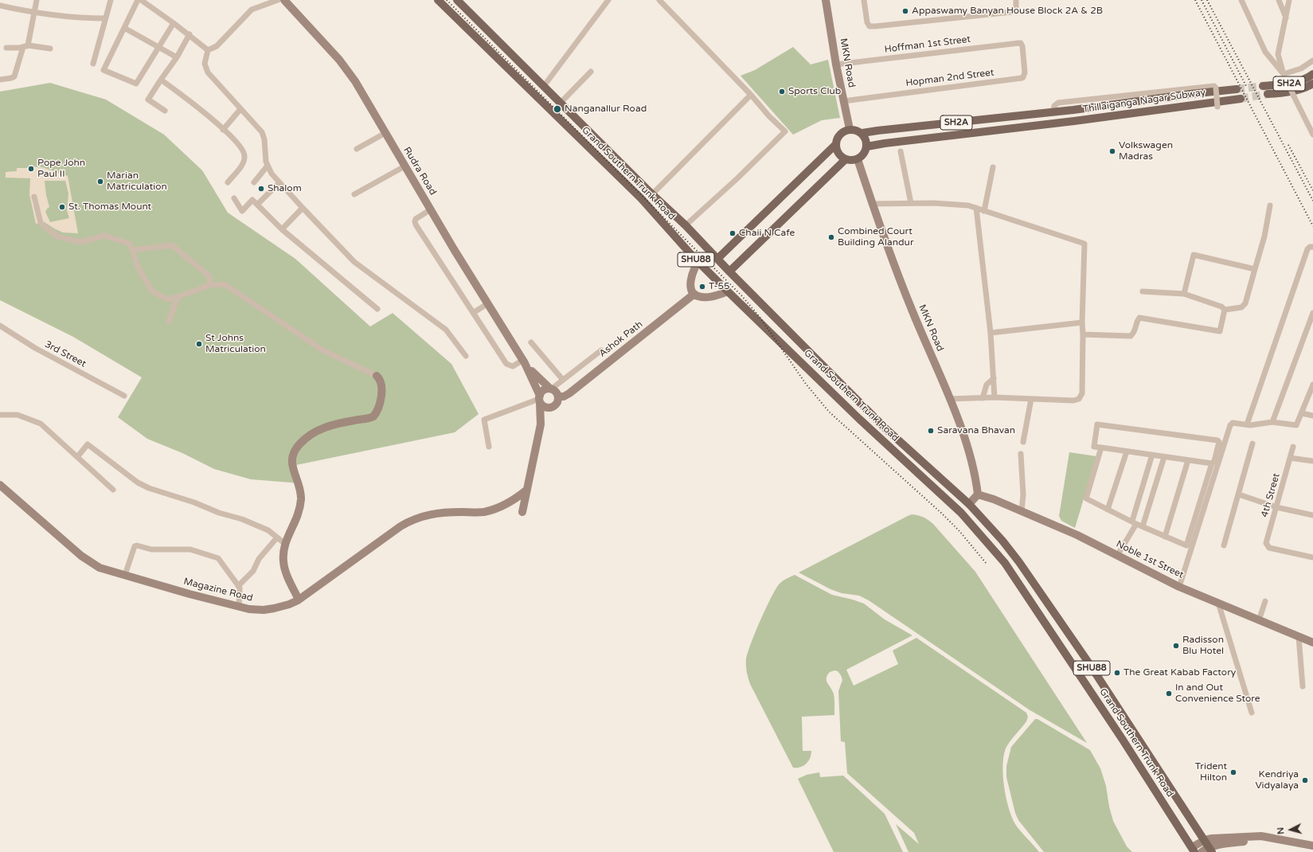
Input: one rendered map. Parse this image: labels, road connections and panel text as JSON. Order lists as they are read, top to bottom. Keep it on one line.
{"streets":{"main road":["SH2A","Thillaiganga Nagar Subway","Grand Southern Trunk Road","SHU88"],"street":["Hoffman 1st Street","MKN Road","Hopman 2nd Street","Rudra Road","Ashok Path","3rd Street","4th Street","Noble 1st Street","Magazine Road"]},"crossings":[["Hoffman 1st Street","MKN Road"],["Hoffman 1st Street","Hopman 2nd Street"],["MKN Road","Hopman 2nd Street"],["MKN Road","SH2A"],["MKN Road","Noble 1st Street"],["SH2A","Thillaiganga Nagar Subway"],["Rudra Road","Ashok Path"]],"places":["Appaswamy Banyan House Block 2A & 2B","Sports Club","Nanganallur Road","Volkswagen Madras","Pope John Paul II","Marian Matriculation","Shalom","St. Thomas Mount","Chaii N Cafe","Combined Court Building Alandur","T-55","St Johns Matriculation","Saravana Bhavan","Radisson Blu Hotel","The Great Kabab Factory","In and Out Convenience Store","Trident Hilton","Kendriya Vidyalaya"],"north":"left"}
